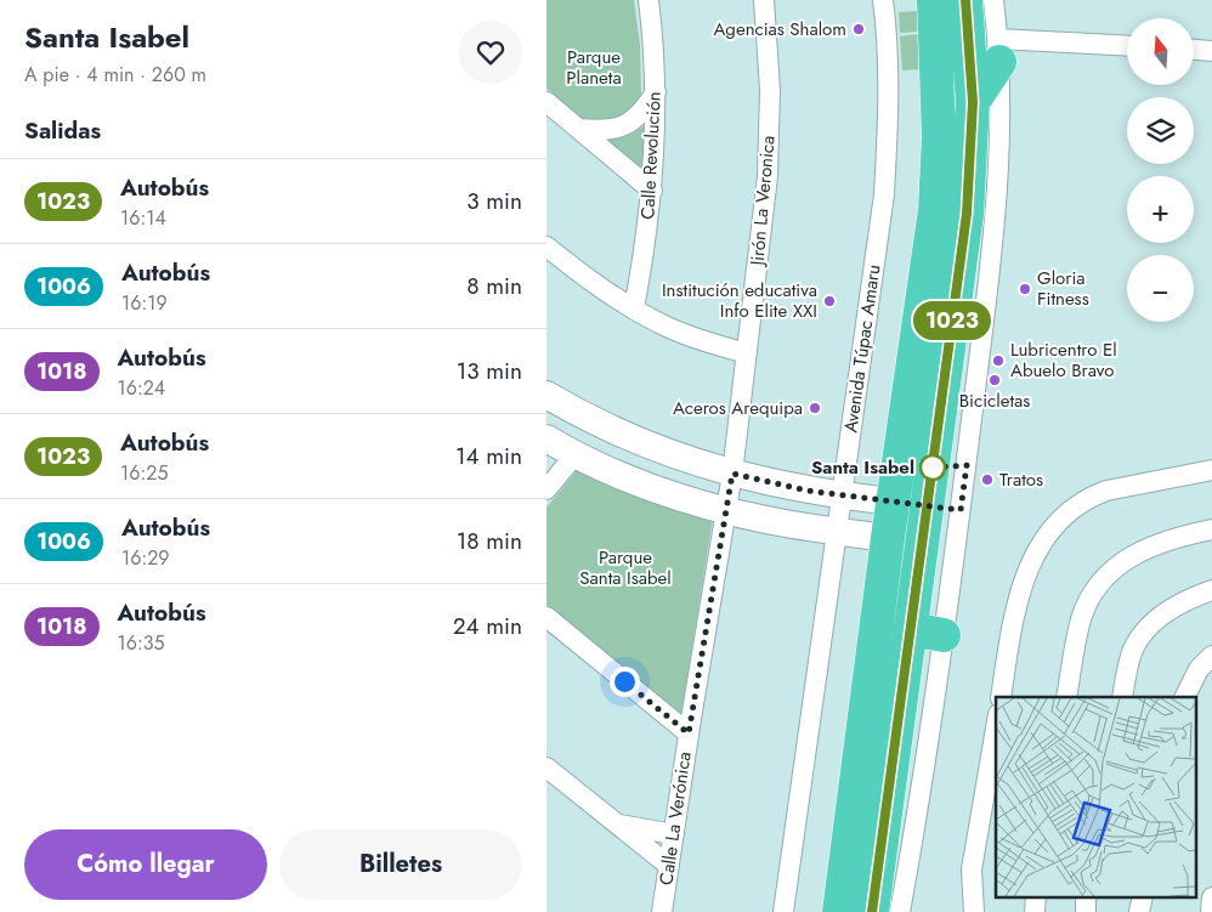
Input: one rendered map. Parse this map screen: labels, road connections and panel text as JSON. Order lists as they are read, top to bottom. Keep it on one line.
{"streets":{"street":["Calle Revolución","Jirón La Veronica","Avenida Túpac Amaru","Calle La Verónica"]},"crossings":[["Jirón La Veronica","Calle La Verónica"]],"parks":["Parque Planeta","Parque Santa Isabel"],"places":["Agencias Shalom","Gloria Fitness","Institución educativa Info Elite XXI","Lubricentro El Abuelo Bravo","Bicicletas","Aceros Arequipa","Santa Isabel","Tratos"],"lines":["bus line 1023"],"north":"top","page":{"heading":[["Santa Isabel","A pie · 4 min · 260 m"],"Salidas"],"on_map":"1023","map_buttons":["+","−"],"list":[{"mark":"1023","name":"Autobús","note":"16:14","value":"3 min"},{"mark":"1006","name":"Autobús","note":"16:19","value":"8 min"},{"mark":"1018","name":"Autobús","note":"16:24","value":"13 min"},{"mark":"1023","name":"Autobús","note":"16:25","value":"14 min"},{"mark":"1006","name":"Autobús","note":"16:29","value":"18 min"},{"mark":"1018","name":"Autobús","note":"16:35","value":"24 min"}],"buttons":["Cómo llegar","Billetes"]}}
